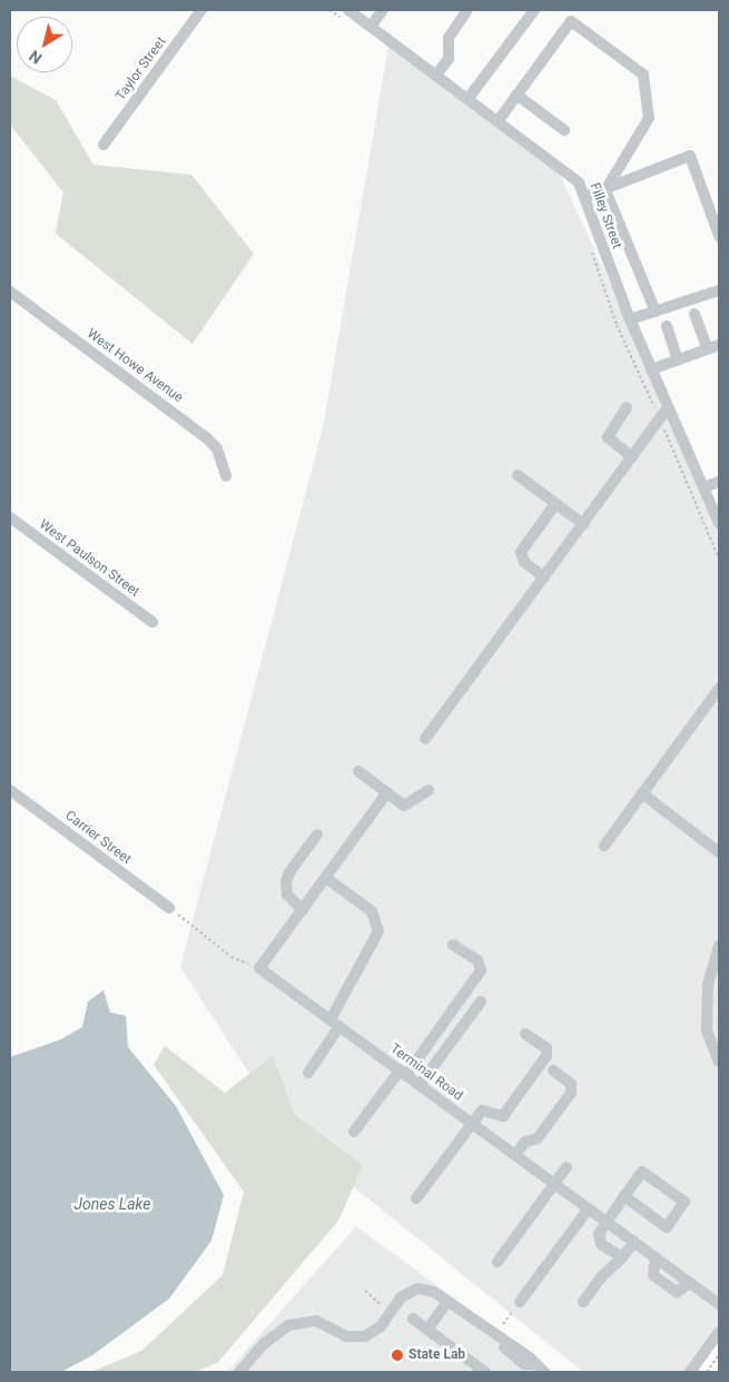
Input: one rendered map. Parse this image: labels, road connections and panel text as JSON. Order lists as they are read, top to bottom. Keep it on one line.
{"streets":{"street":["Taylor Street","Filley Street","West Howe Avenue","West Paulson Street","Carrier Street","Terminal Road"]},"water":["Jones Lake"],"places":["State Lab"],"north":"bottom left"}
